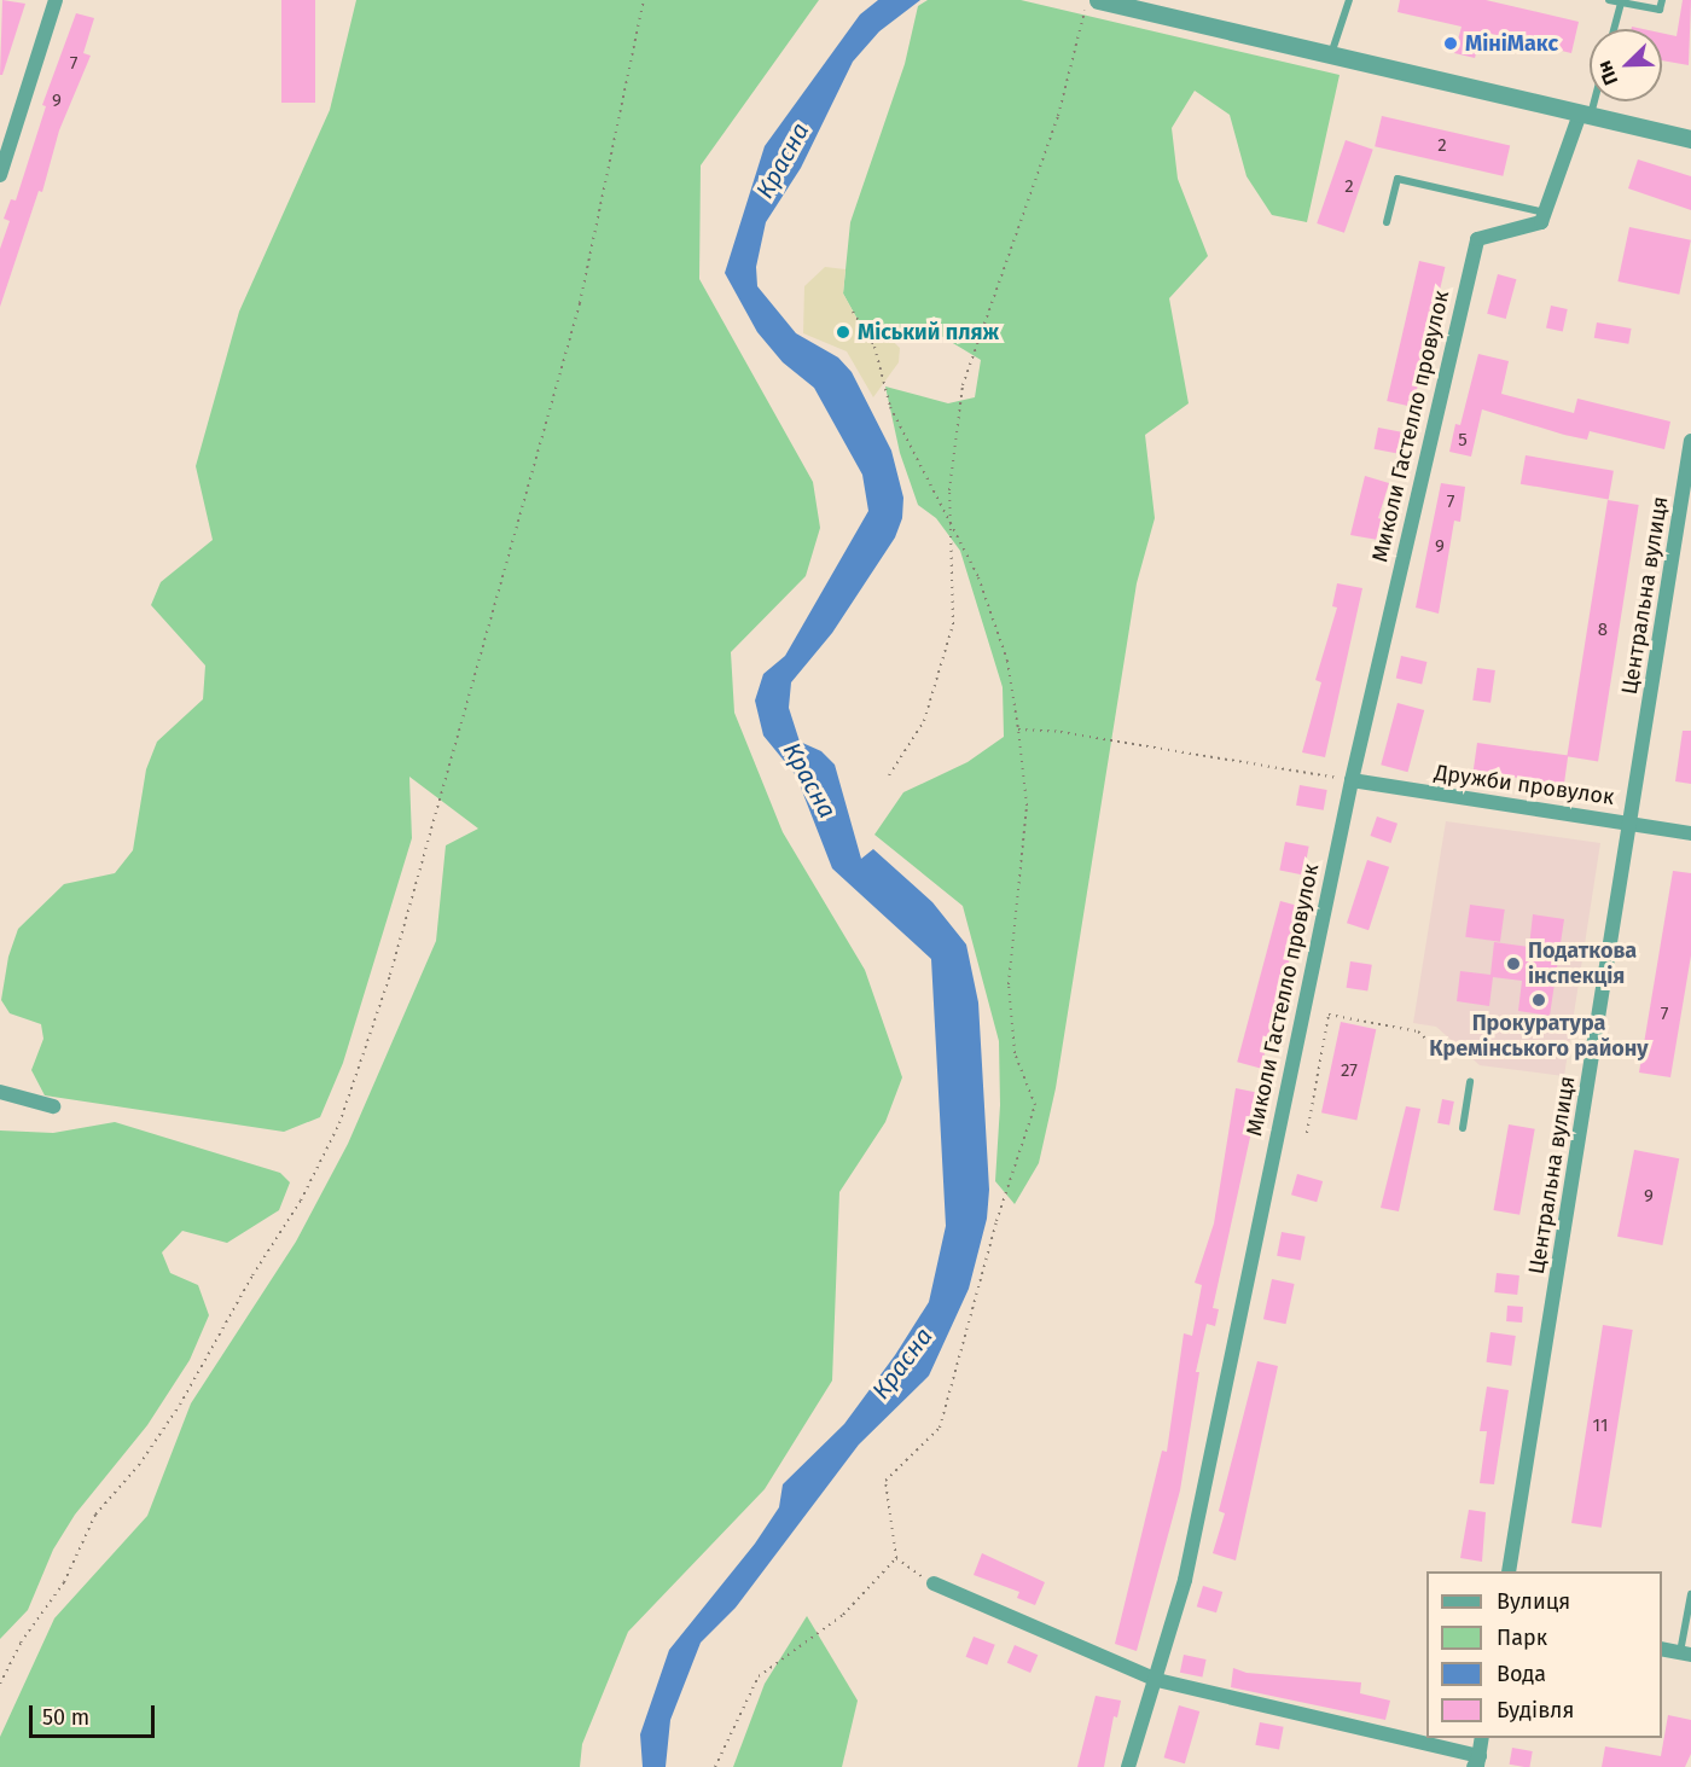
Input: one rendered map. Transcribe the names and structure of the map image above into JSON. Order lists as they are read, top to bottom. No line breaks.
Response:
{"streets":{"street":["Миколи Гастелло провулок","Центральна вулиця","Дружби провулок"]},"crossings":[["Миколи Гастелло провулок","Дружби провулок"],["Центральна вулиця","Дружби провулок"]],"water":["Красна"],"places":["МініМакс","Міський пляж","Податкова інспекція","Прокуратура Кремінського району"],"house_numbers":["7","9","2","2","5","7","9","8","7","27","9","11"],"legend":["Вулиця","Парк","Вода","Будівля"],"scale_bar":"50 m","north":"bottom left"}
